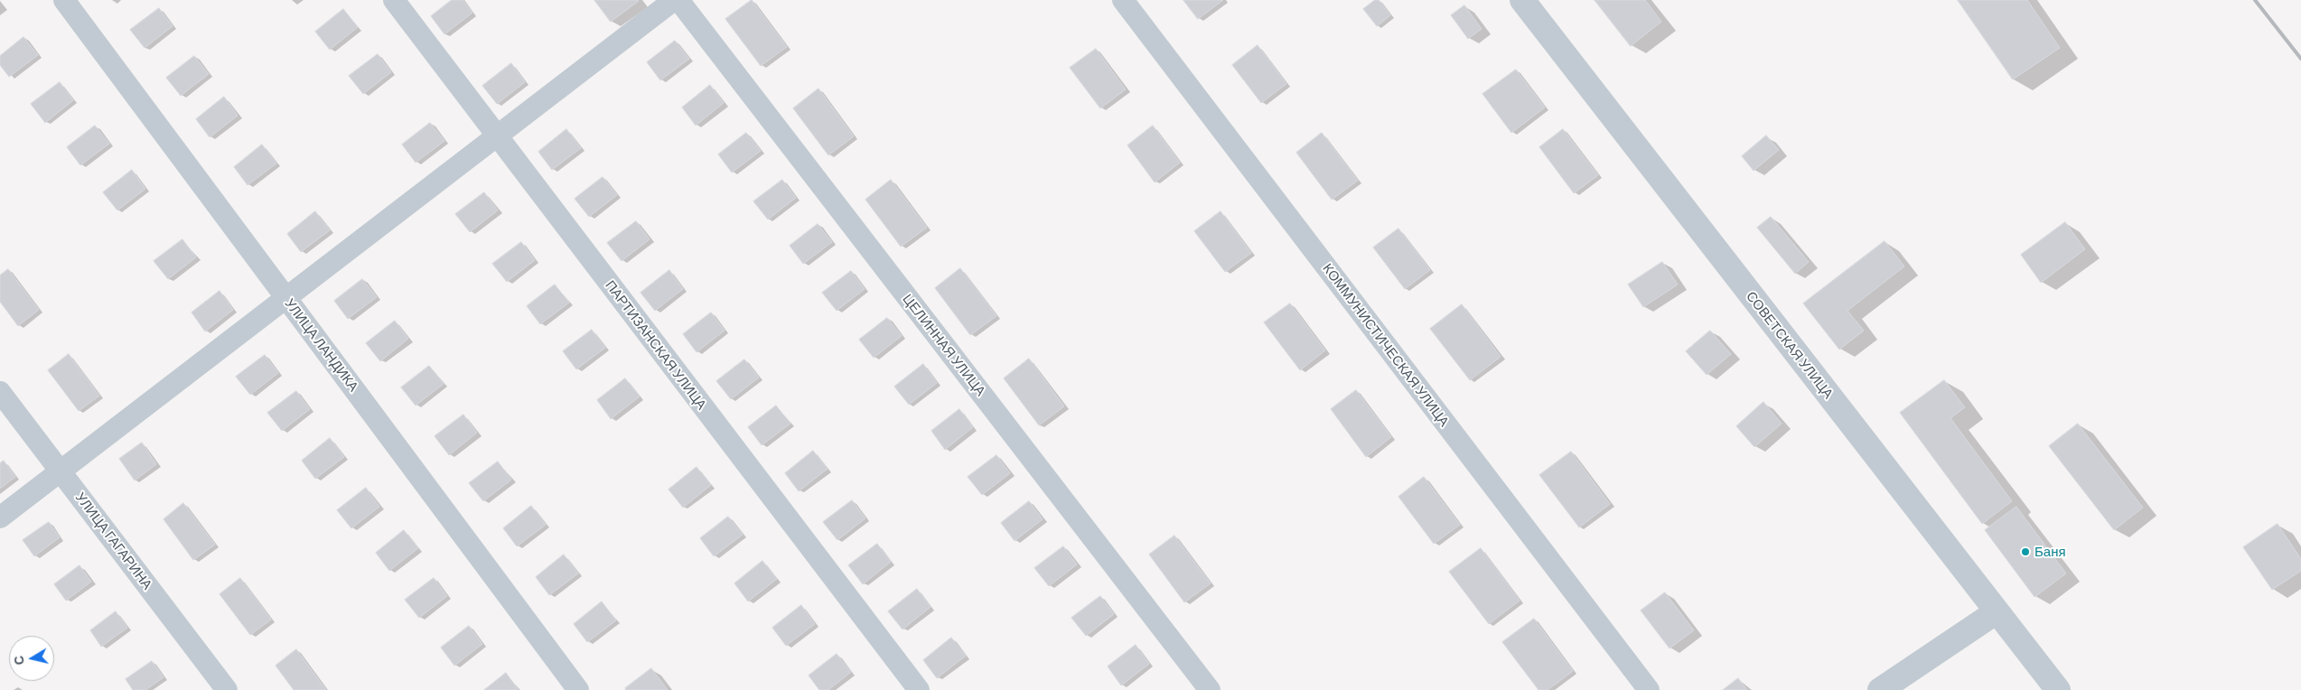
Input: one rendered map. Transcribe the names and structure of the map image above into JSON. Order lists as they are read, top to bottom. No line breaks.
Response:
{"streets":{"street":["УЛИЦА ЛАНДИКА","ПАРТИЗАНСКАЯ УЛИЦА","ЦЕЛИННАЯ УЛИЦА","КОММУНИСТИЧЕСКАЯ УЛИЦА","СОВЕТСКАЯ УЛИЦА","УЛИЦА ГАГАРИНА"]},"places":["Баня"],"north":"left"}
